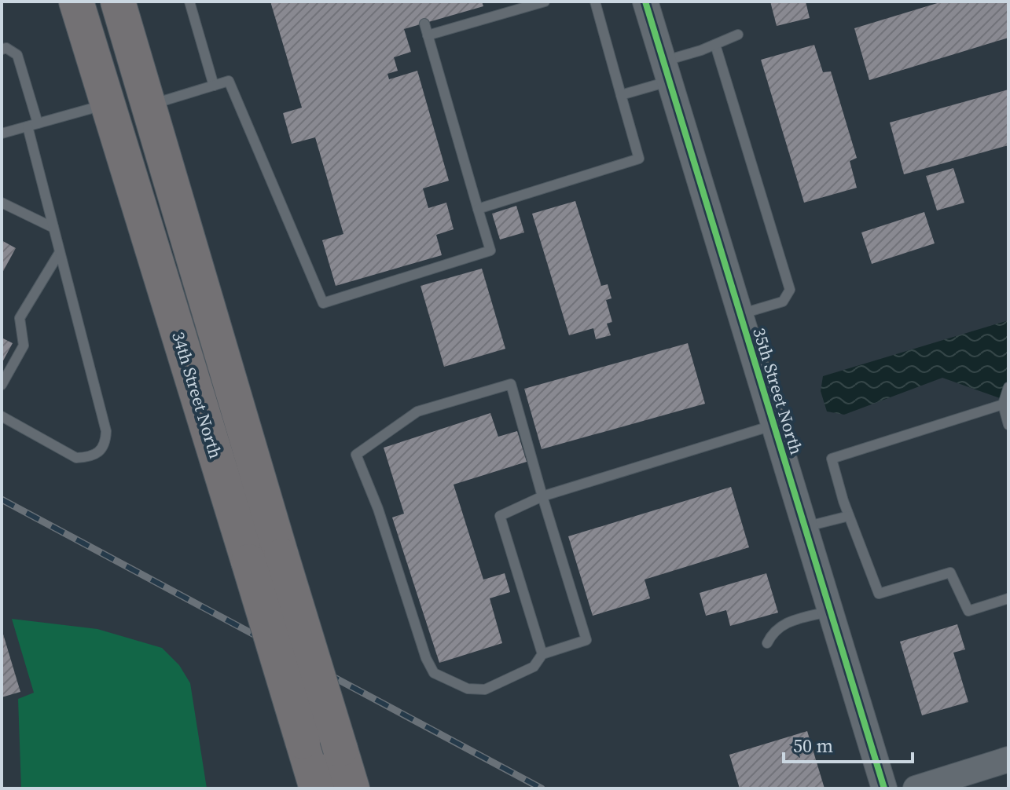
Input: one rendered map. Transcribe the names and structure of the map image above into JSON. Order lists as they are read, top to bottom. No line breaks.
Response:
{"streets":{"highway":["34th Street North"],"street":["35th Street North"]},"scale_bar":"50 m"}
